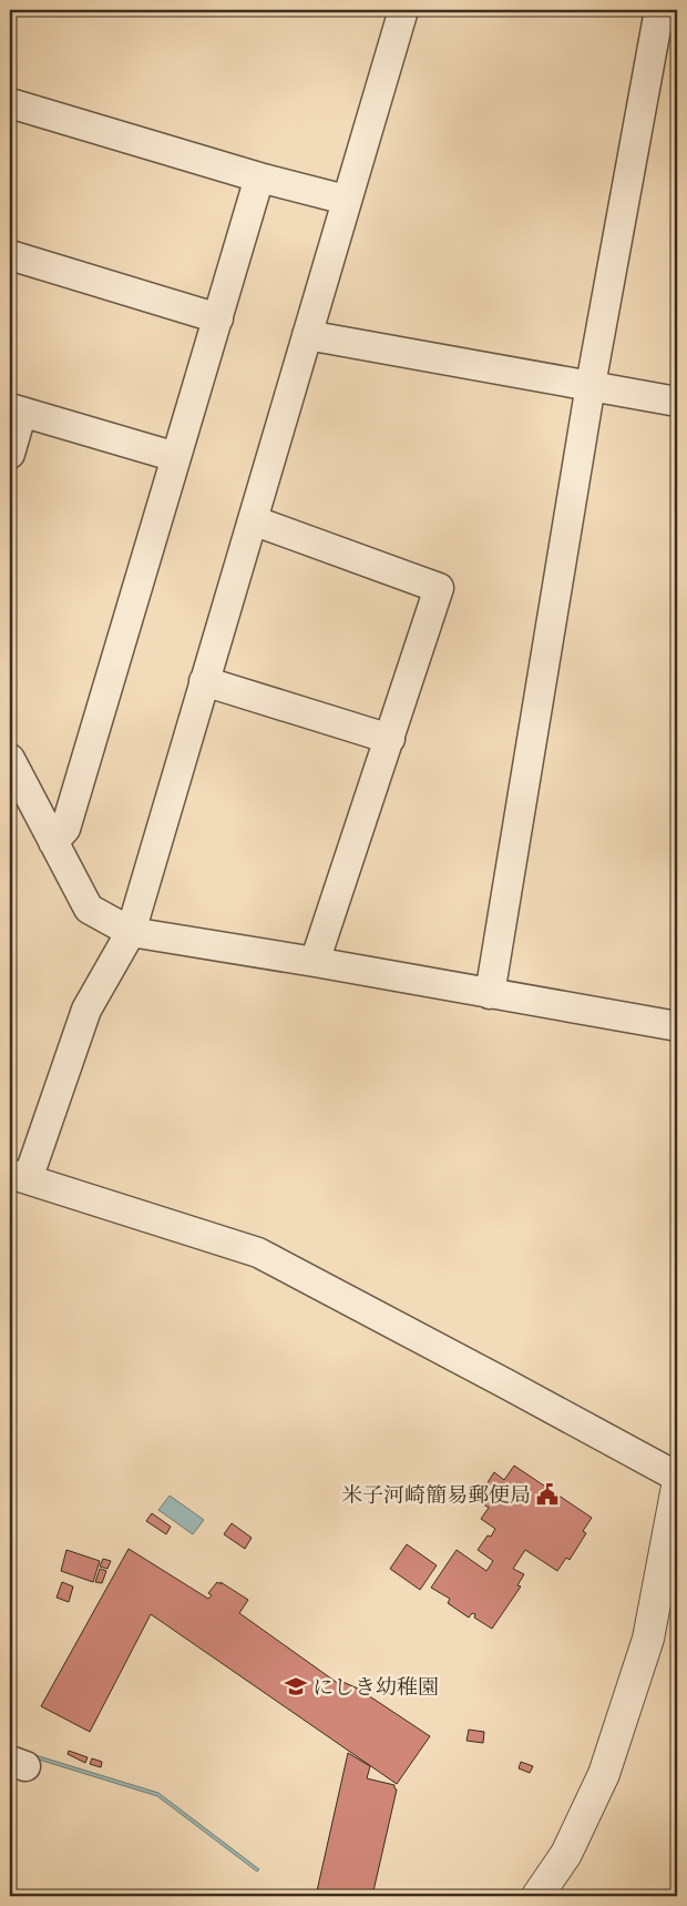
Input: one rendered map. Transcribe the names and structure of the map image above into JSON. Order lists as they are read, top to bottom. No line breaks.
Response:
{"places":{"public building":["米子河崎簡易郵便局"],"school or university":["にしき幼稚園"]}}
